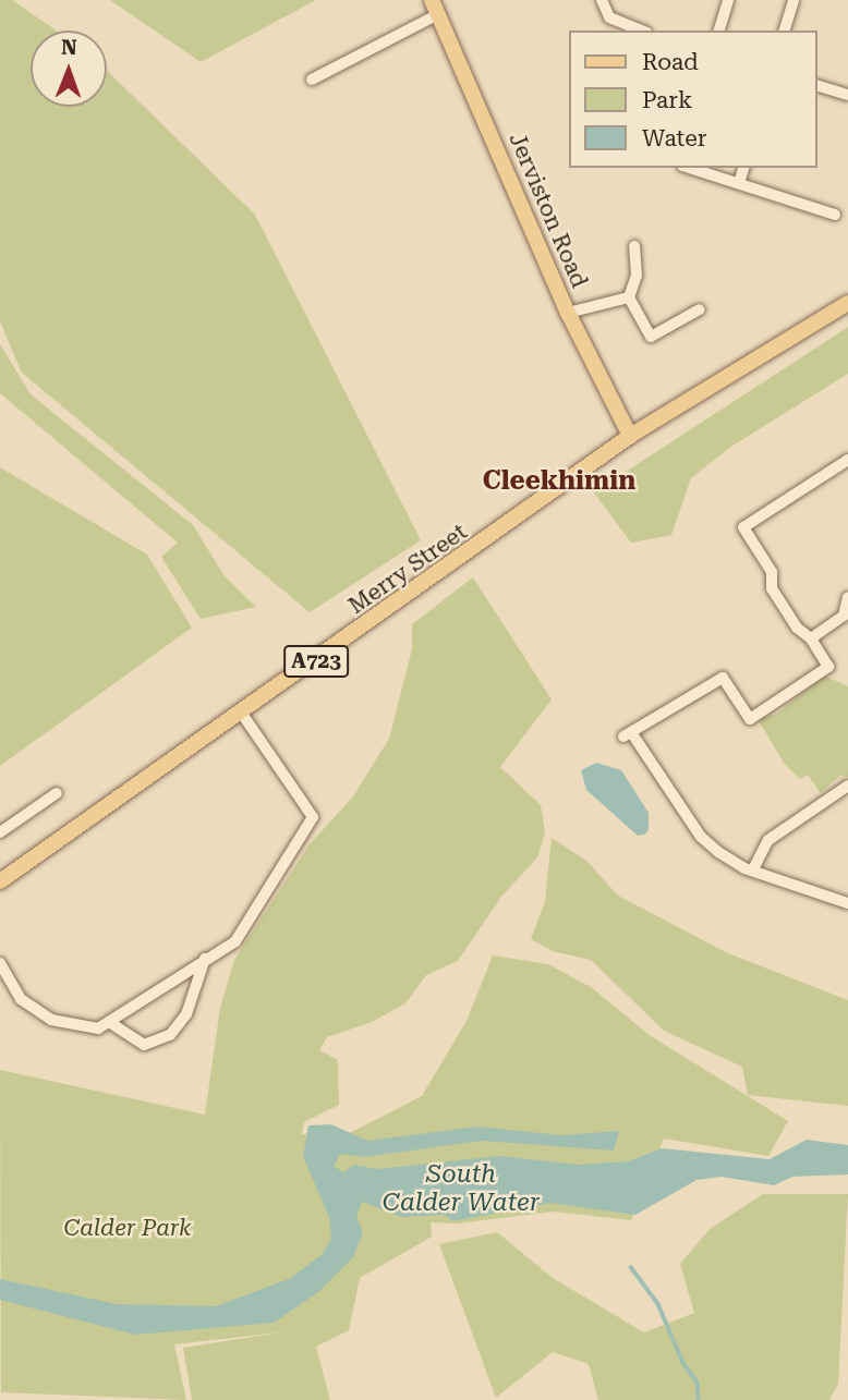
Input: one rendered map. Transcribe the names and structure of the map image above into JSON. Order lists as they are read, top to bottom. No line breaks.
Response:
{"streets":{"main road":["Jerviston Road","Merry Street","A723"]},"crossings":[["Jerviston Road","Merry Street"]],"districts":["Cleekhimin"],"water":["South Calder Water"],"parks":["Calder Park"],"legend":["Road","Park","Water"],"north":"top"}
